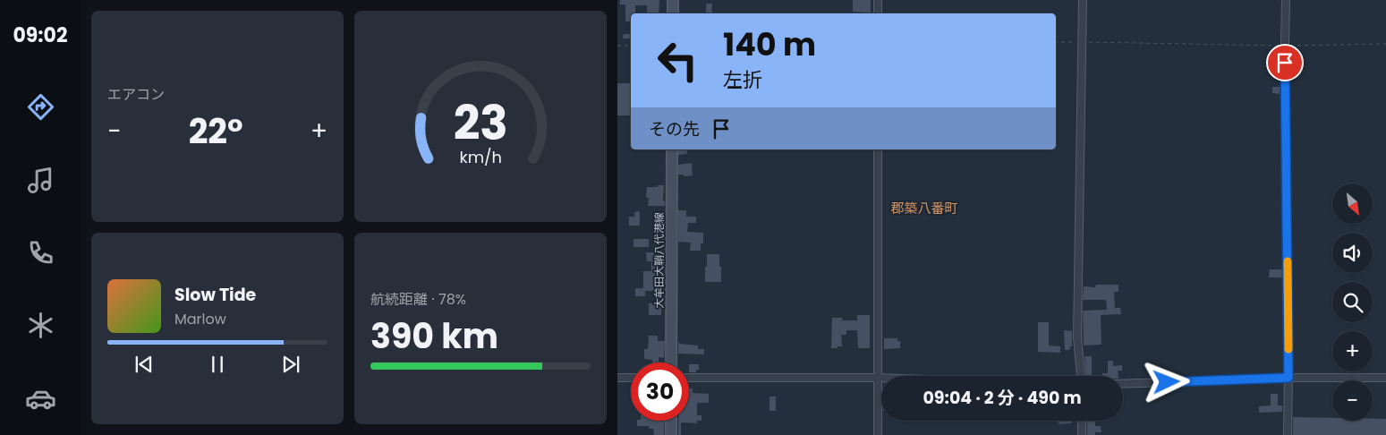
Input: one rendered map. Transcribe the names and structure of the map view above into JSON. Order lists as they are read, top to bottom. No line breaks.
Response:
{"streets":{"main road":["大牟田大鞘八代港線"]},"districts":["郡築八番町"],"north":"bottom right","page":{"tabs":"09:02","tile":["エアコン",["航続距離 · 78%","390 km"]],"turn":["140 m","左折"],"then":"その先","heat":["−","22°","+"],"map_buttons":["+","−"],"song":["Slow Tide","Marlow"],"limit":"30","trip":"09:04 · 2 分 · 490 m","gauge":["23","km/h"]}}
